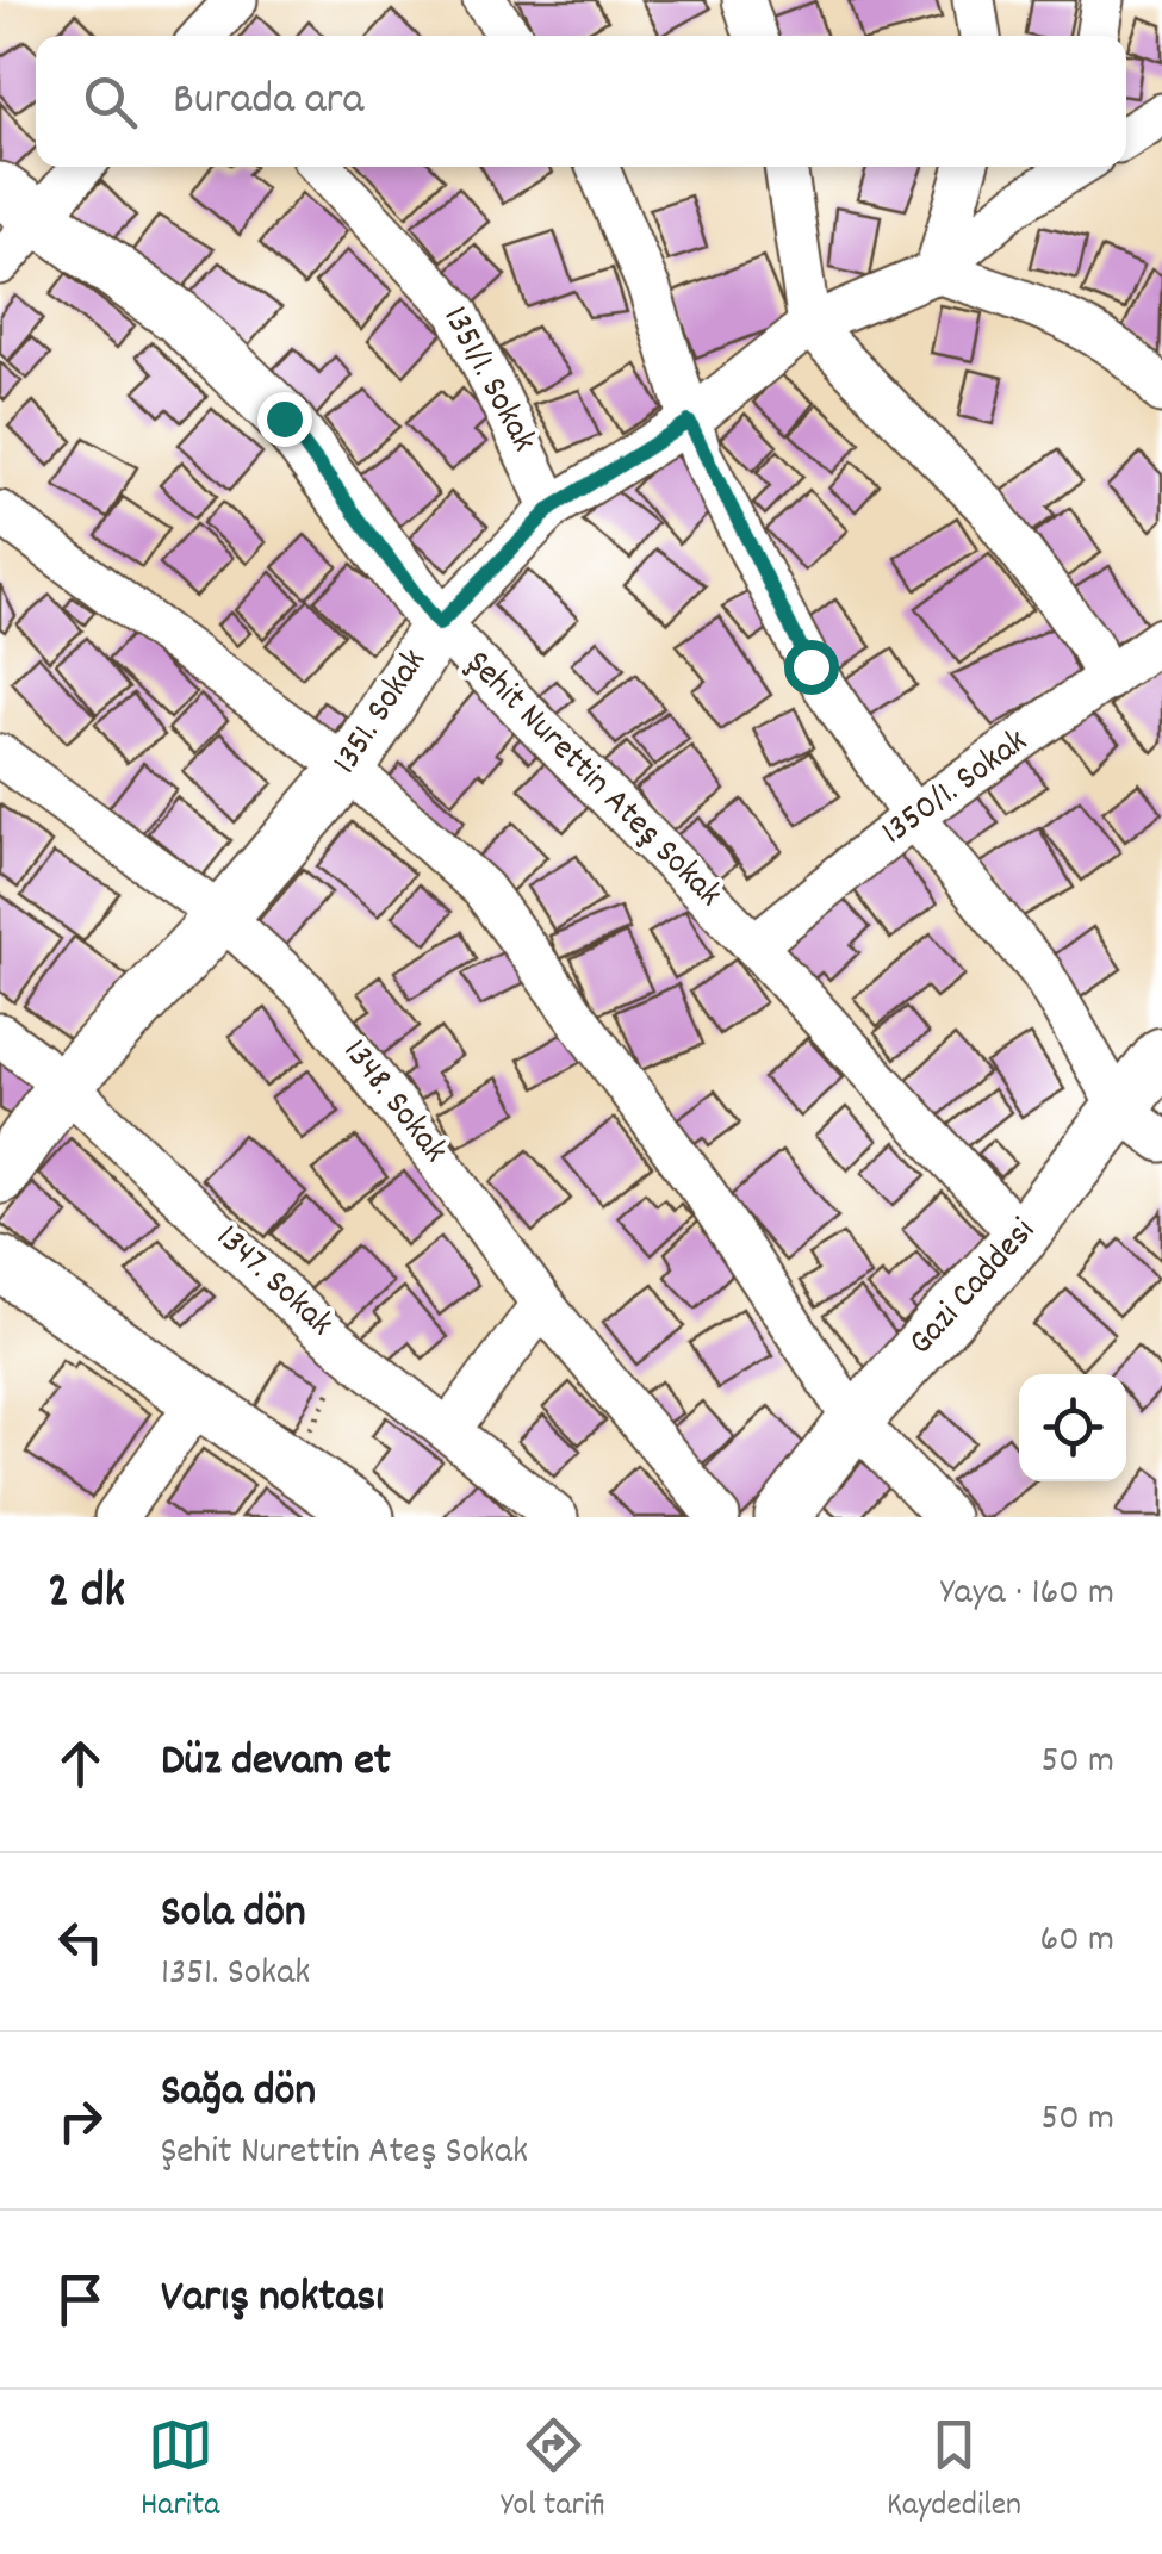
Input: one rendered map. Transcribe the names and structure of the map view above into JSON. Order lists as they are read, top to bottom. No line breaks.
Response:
{"streets":{"street":["1351/1. Sokak","1351. Sokak","Şehit Nurettin Ateş Sokak","1350/1. Sokak","1348. Sokak","1347. Sokak","Gazi Caddesi"]},"crossings":[["1351/1. Sokak","1351. Sokak"],["1351. Sokak","Şehit Nurettin Ateş Sokak"],["1351. Sokak","1348. Sokak"],["1351. Sokak","1347. Sokak"],["Şehit Nurettin Ateş Sokak","1350/1. Sokak"],["Şehit Nurettin Ateş Sokak","Gazi Caddesi"]],"page":{"search":"Burada ara","heading":["2 dk","Yaya · 160 m"],"list":[["Düz devam et","50 m"],["Sola dön","1351. Sokak","60 m"],["Sağa dön","Şehit Nurettin Ateş Sokak","50 m"],"Varış noktası"],"nav":["Harita","Yol tarifi","Kaydedilen"]}}
